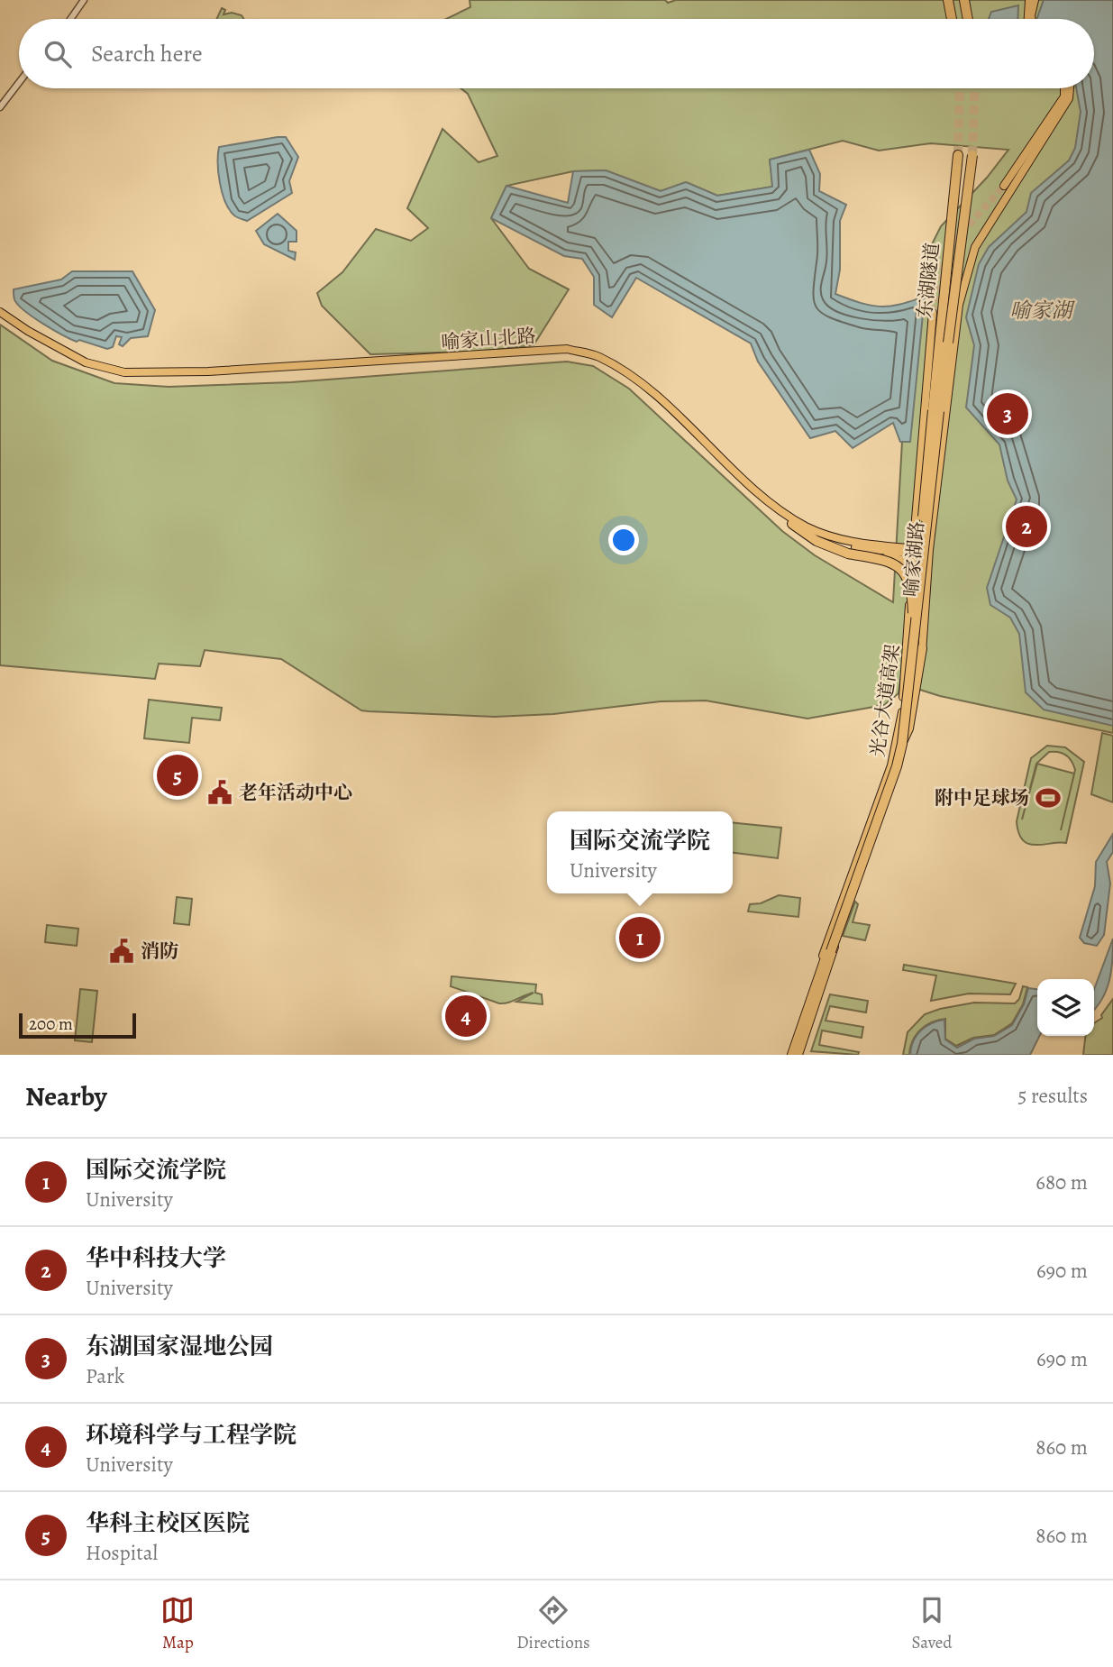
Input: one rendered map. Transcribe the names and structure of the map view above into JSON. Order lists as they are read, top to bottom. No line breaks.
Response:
{"streets":{"highway":["东湖隧道","光谷大道高架"],"main road":["喻家山北路","喻家湖路"]},"crossings":[["东湖隧道","喻家湖路"],["东湖隧道","光谷大道高架"],["喻家山北路","喻家湖路"],["喻家湖路","光谷大道高架"]],"water":["喻家湖"],"places":{"public building":["老年活动中心","消防"],"sports":["附中足球场"]},"scale_bar":"200 m","page":{"search":"Search here","pins":["3","2","5","1","4"],"popup":["国际交流学院","University"],"scale":"200 m","heading":["Nearby","5 results"],"list":[{"mark":"1","name":"国际交流学院","note":"University","value":"680 m"},{"mark":"2","name":"华中科技大学","note":"University","value":"690 m"},{"mark":"3","name":"东湖国家湿地公园","note":"Park","value":"690 m"},{"mark":"4","name":"环境科学与工程学院","note":"University","value":"860 m"},{"mark":"5","name":"华科主校区医院","note":"Hospital","value":"860 m"}],"nav":["Map","Directions","Saved"]}}
